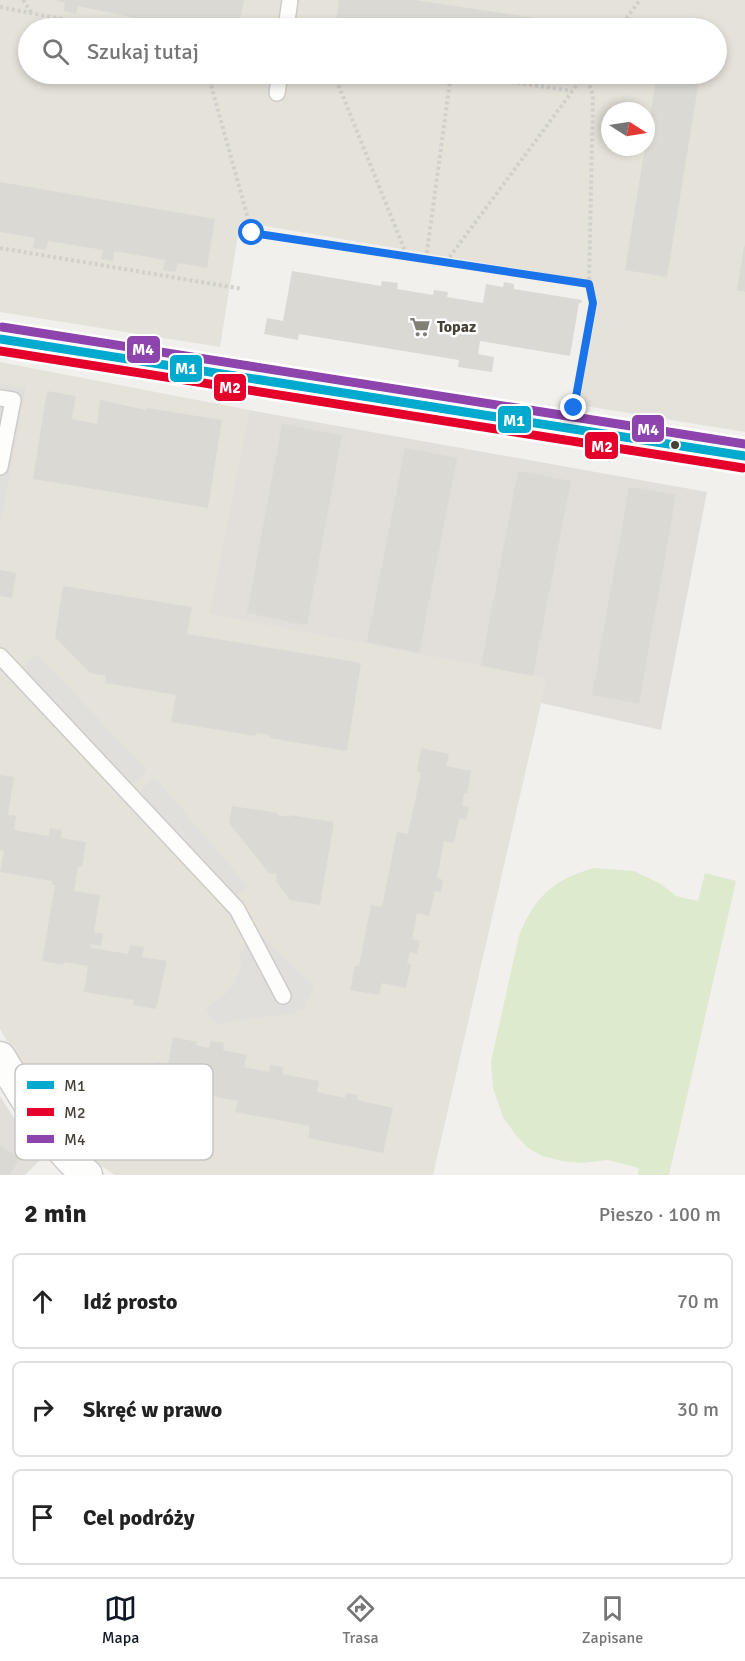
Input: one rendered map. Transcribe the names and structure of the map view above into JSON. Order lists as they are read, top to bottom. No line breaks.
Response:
{"places":{"supermarket":["Topaz"]},"lines":["transit line M4","transit line M1","transit line M2"],"legend":["M1","M2","M4"],"north":"right","page":{"search":"Szukaj tutaj","heading":["2 min","Pieszo · 100 m"],"list":[["Idź prosto","70 m"],["Skręć w prawo","30 m"],"Cel podróży"],"nav":["Mapa","Trasa","Zapisane"]}}
